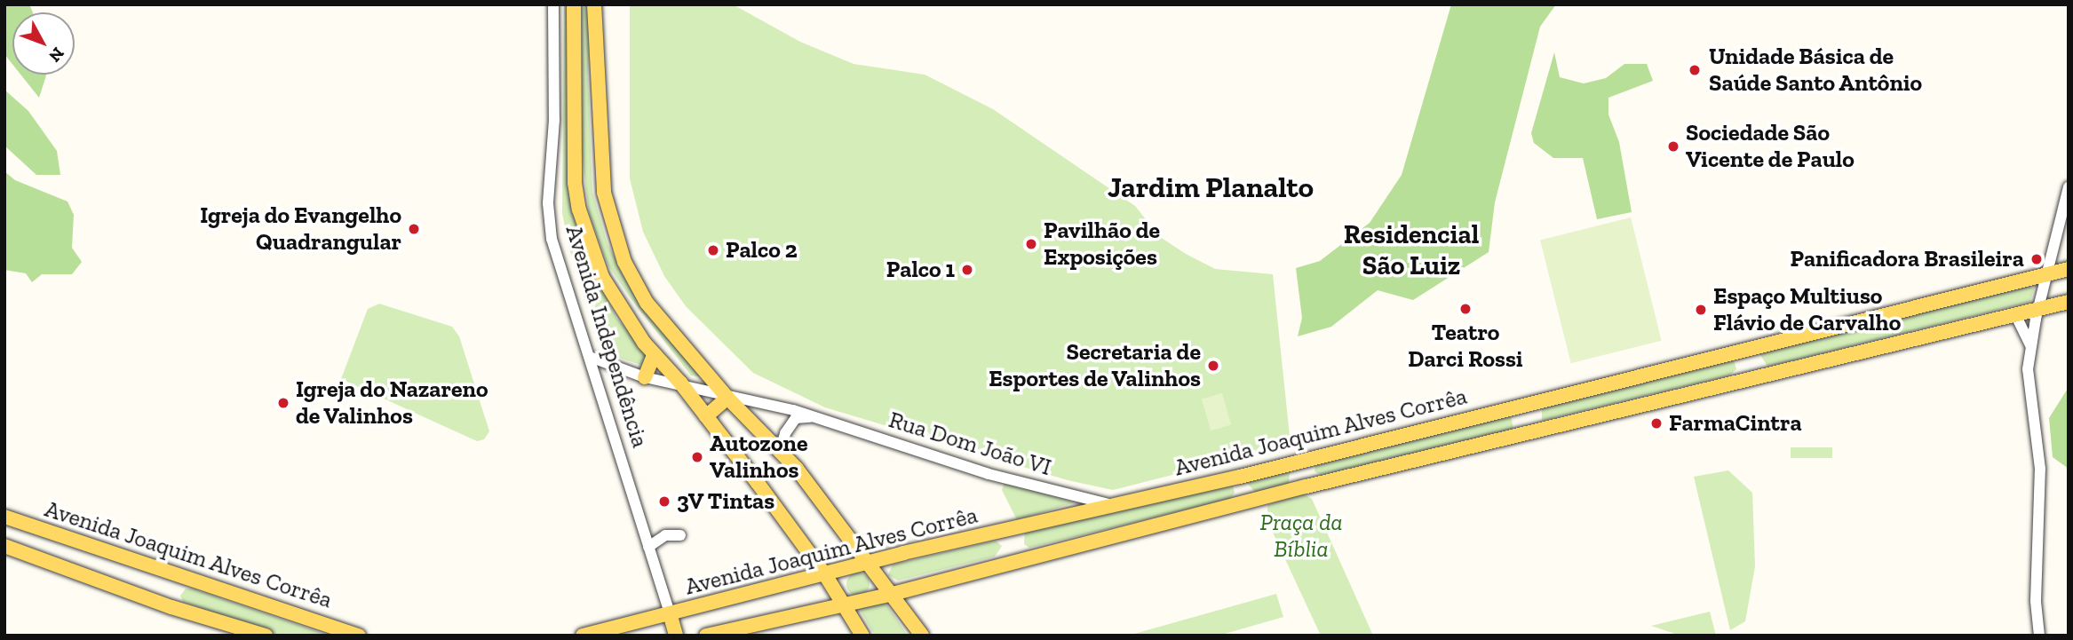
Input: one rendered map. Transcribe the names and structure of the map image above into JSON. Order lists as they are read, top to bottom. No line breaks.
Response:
{"streets":{"main road":["Avenida Independência","Avenida Joaquim Alves Corrêa"],"street":["Rua Dom João VI"]},"crossings":[["Avenida Independência","Avenida Joaquim Alves Corrêa"],["Avenida Independência","Rua Dom João VI"],["Avenida Joaquim Alves Corrêa","Rua Dom João VI"]],"districts":["Jardim Planalto","Residencial São Luiz"],"parks":["Praça da Bíblia"],"places":["Unidade Básica de Saúde Santo Antônio","Sociedade São Vicente de Paulo","Igreja do Evangelho Quadrangular","Pavilhão de Exposições","Palco 2","Panificadora Brasileira","Palco 1","Teatro Darci Rossi","Espaço Multiuso Flávio de Carvalho","Secretaria de Esportes de Valinhos","Igreja do Nazareno de Valinhos","FarmaCintra","Autozone Valinhos","3V Tintas"],"north":"bottom right"}
